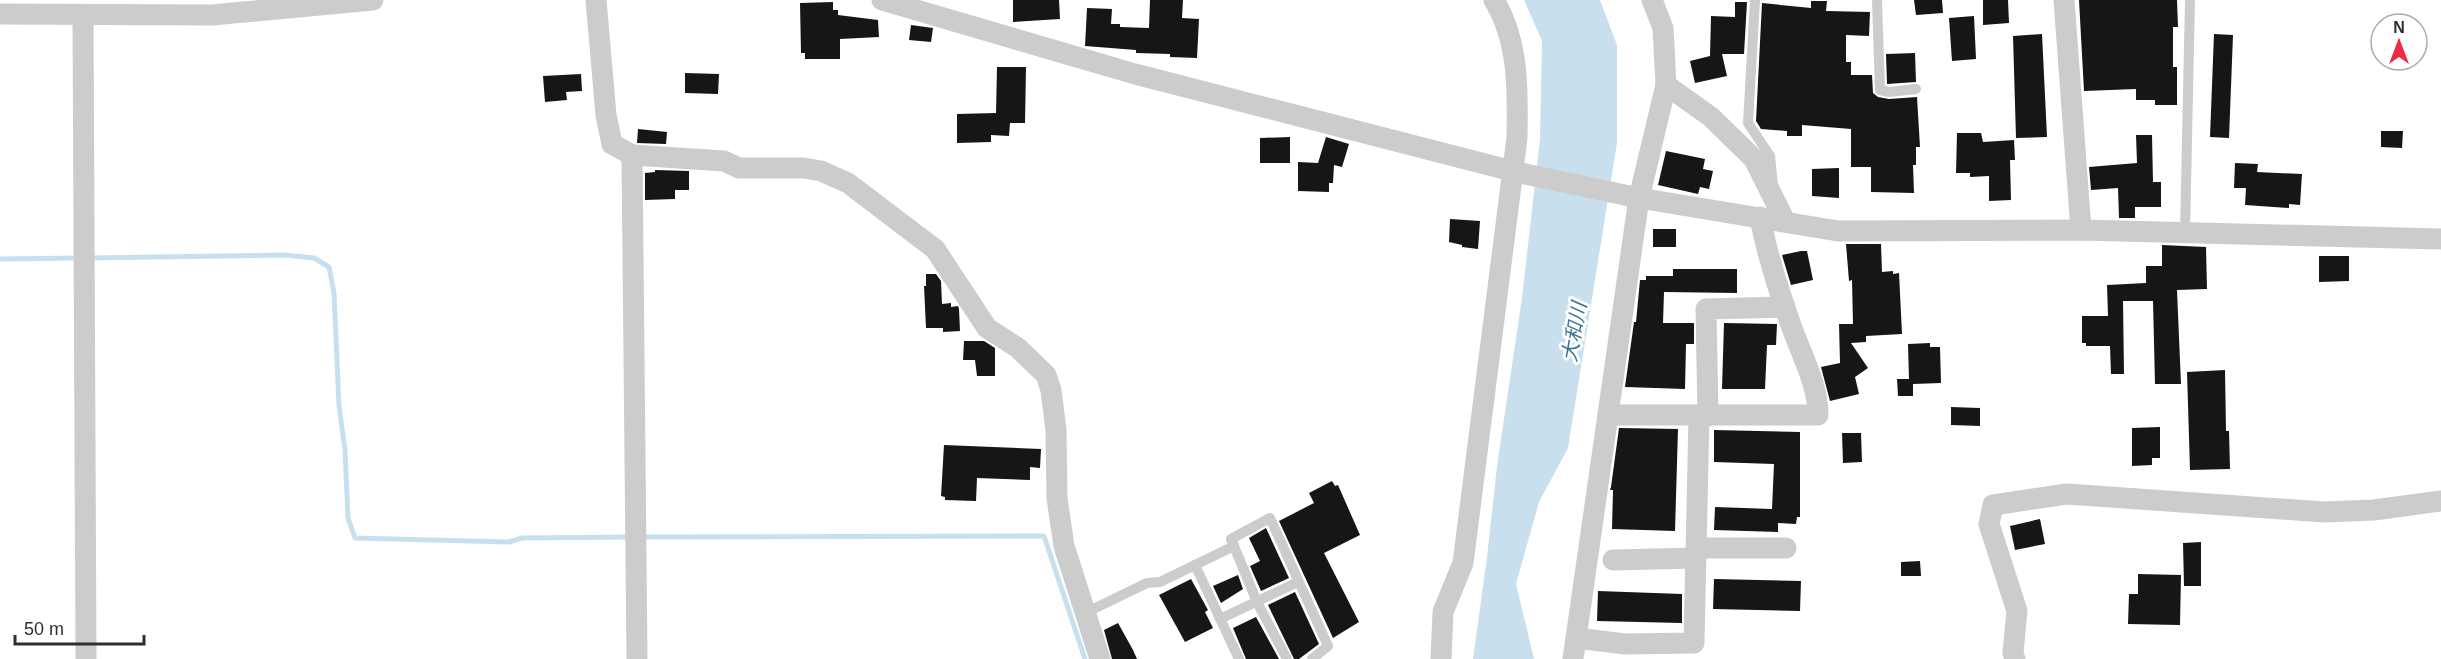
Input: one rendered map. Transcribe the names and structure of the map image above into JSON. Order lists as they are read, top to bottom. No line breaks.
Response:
{"water":["大和川"],"scale_bar":"50 m","north":"top"}
